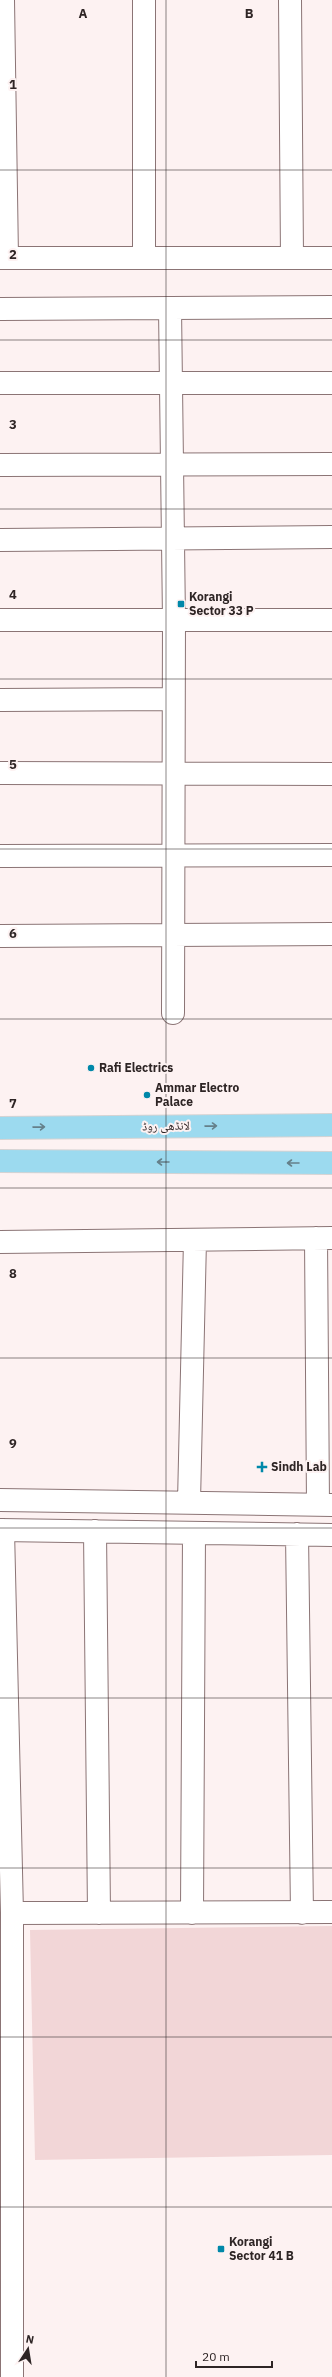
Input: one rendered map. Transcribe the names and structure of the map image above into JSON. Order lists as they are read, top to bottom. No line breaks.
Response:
{"streets":{"main road":["لانڈھی روڈ"]},"places":{"transit":["Korangi Sector 33 P","Korangi Sector 41 B"],"other":["Rafi Electrics","Ammar Electro Palace"],"health":["Sindh Lab"]},"scale_bar":"20 m","north":"top","grid":{"columns":["A","B"],"rows":["1","2","3","4","5","6","7","8","9"]}}
